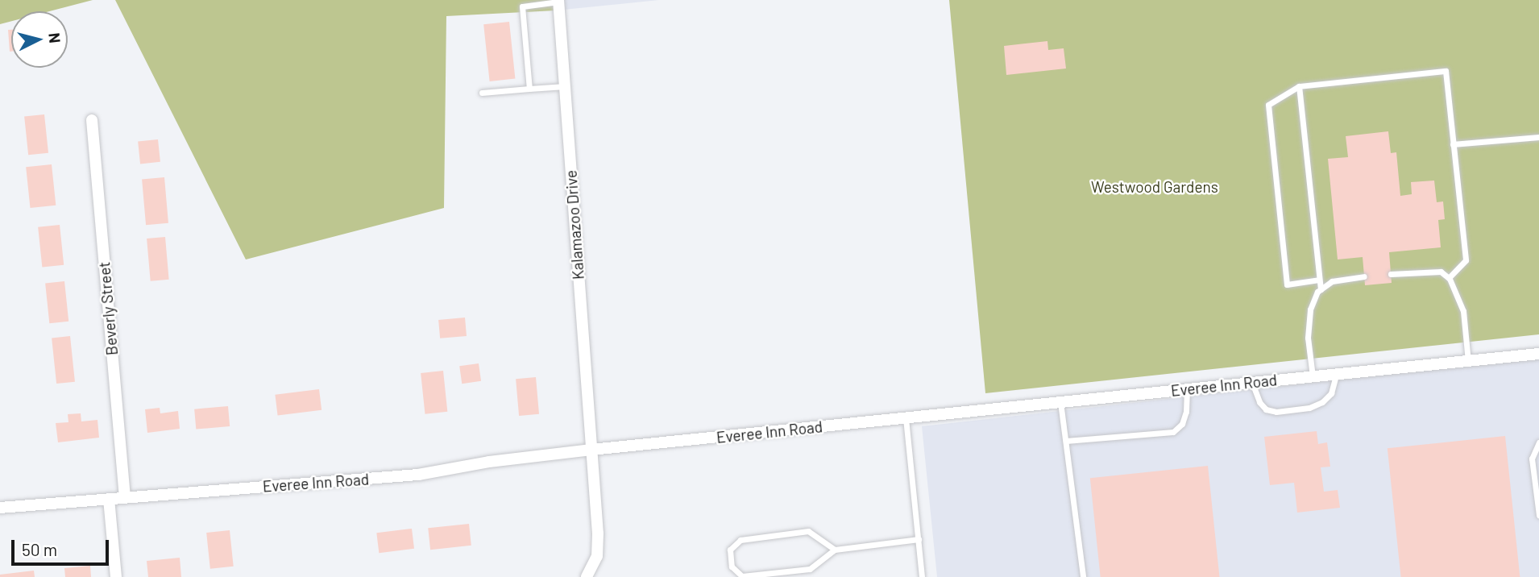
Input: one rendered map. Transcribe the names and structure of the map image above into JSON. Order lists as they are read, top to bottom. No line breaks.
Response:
{"streets":{"street":["Kalamazoo Drive","Beverly Street","Everee Inn Road"]},"crossings":[["Kalamazoo Drive","Everee Inn Road"],["Beverly Street","Everee Inn Road"]],"parks":["Westwood Gardens"],"scale_bar":"50 m","north":"right"}
